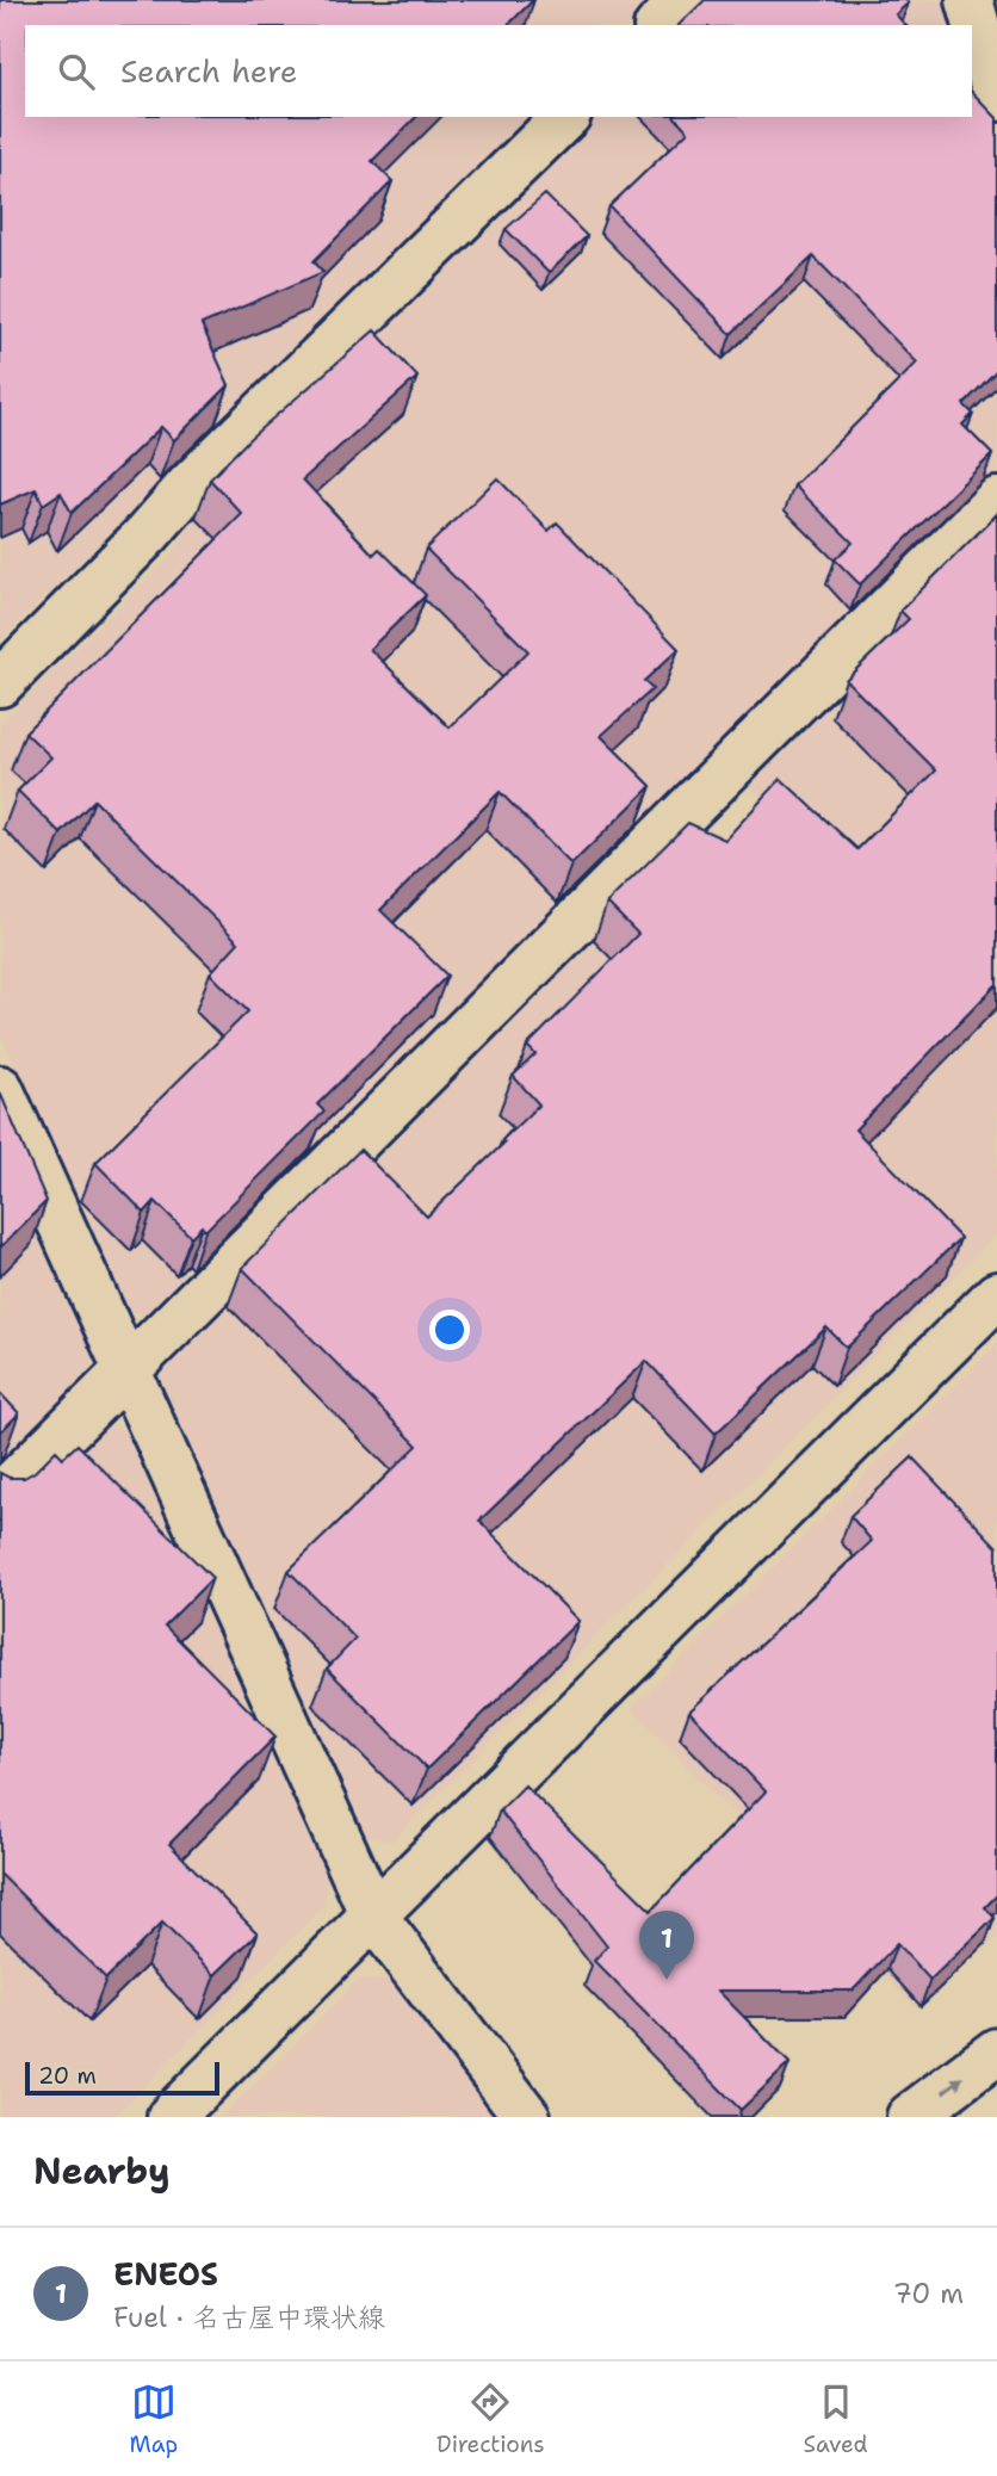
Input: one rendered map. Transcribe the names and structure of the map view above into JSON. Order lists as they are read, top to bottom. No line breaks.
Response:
{"scale_bar":"20 m","page":{"search":"Search here","pins":"1","scale":"20 m","heading":"Nearby","list":[{"mark":"1","name":"ENEOS","note":"Fuel · 名古屋中環状線","value":"70 m"}],"nav":["Map","Directions","Saved"]}}
